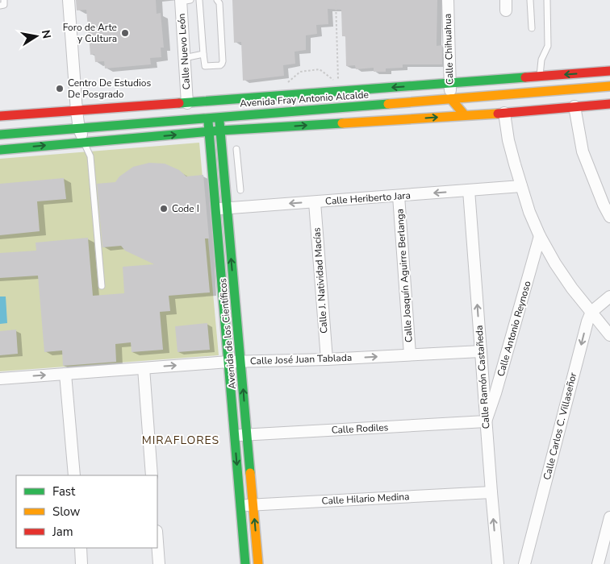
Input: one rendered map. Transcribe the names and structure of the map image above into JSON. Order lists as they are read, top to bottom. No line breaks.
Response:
{"streets":{"street":["Calle Chihuahua","Calle Nuevo León","Avenida Fray Antonio Alcalde","Calle Heriberto Jara","Calle Joaquín Aguirre Berlanga","Calle J. Natividad Macías","Calle Antonio Reynoso","Avenida de los Científicos","Calle José Juan Tablada","Calle Ramón Castañeda","Calle Carlos C. Villaseñor","Calle Rodiles","Calle Hilario Medina"]},"crossings":[["Calle Chihuahua","Avenida Fray Antonio Alcalde"],["Calle Nuevo León","Avenida Fray Antonio Alcalde"],["Avenida Fray Antonio Alcalde","Avenida de los Científicos"],["Calle Heriberto Jara","Calle Joaquín Aguirre Berlanga"],["Calle Heriberto Jara","Calle J. Natividad Macías"],["Calle Heriberto Jara","Avenida de los Científicos"],["Calle Heriberto Jara","Calle Ramón Castañeda"],["Calle Joaquín Aguirre Berlanga","Calle José Juan Tablada"],["Calle J. Natividad Macías","Calle José Juan Tablada"],["Calle Antonio Reynoso","Calle Ramón Castañeda"],["Calle Antonio Reynoso","Calle Rodiles"],["Avenida de los Científicos","Calle José Juan Tablada"],["Avenida de los Científicos","Calle Rodiles"],["Avenida de los Científicos","Calle Hilario Medina"],["Calle José Juan Tablada","Calle Ramón Castañeda"],["Calle Ramón Castañeda","Calle Rodiles"],["Calle Ramón Castañeda","Calle Hilario Medina"]],"one_way":["Calle José Juan Tablada","Calle Ramón Castañeda","Calle Carlos C. Villaseñor"],"districts":["MIRAFLORES"],"places":["Foro de Arte y Cultura","Centro De Estudios De Posgrado","Code I"],"legend":["Fast","Slow","Jam"],"north":"right"}
